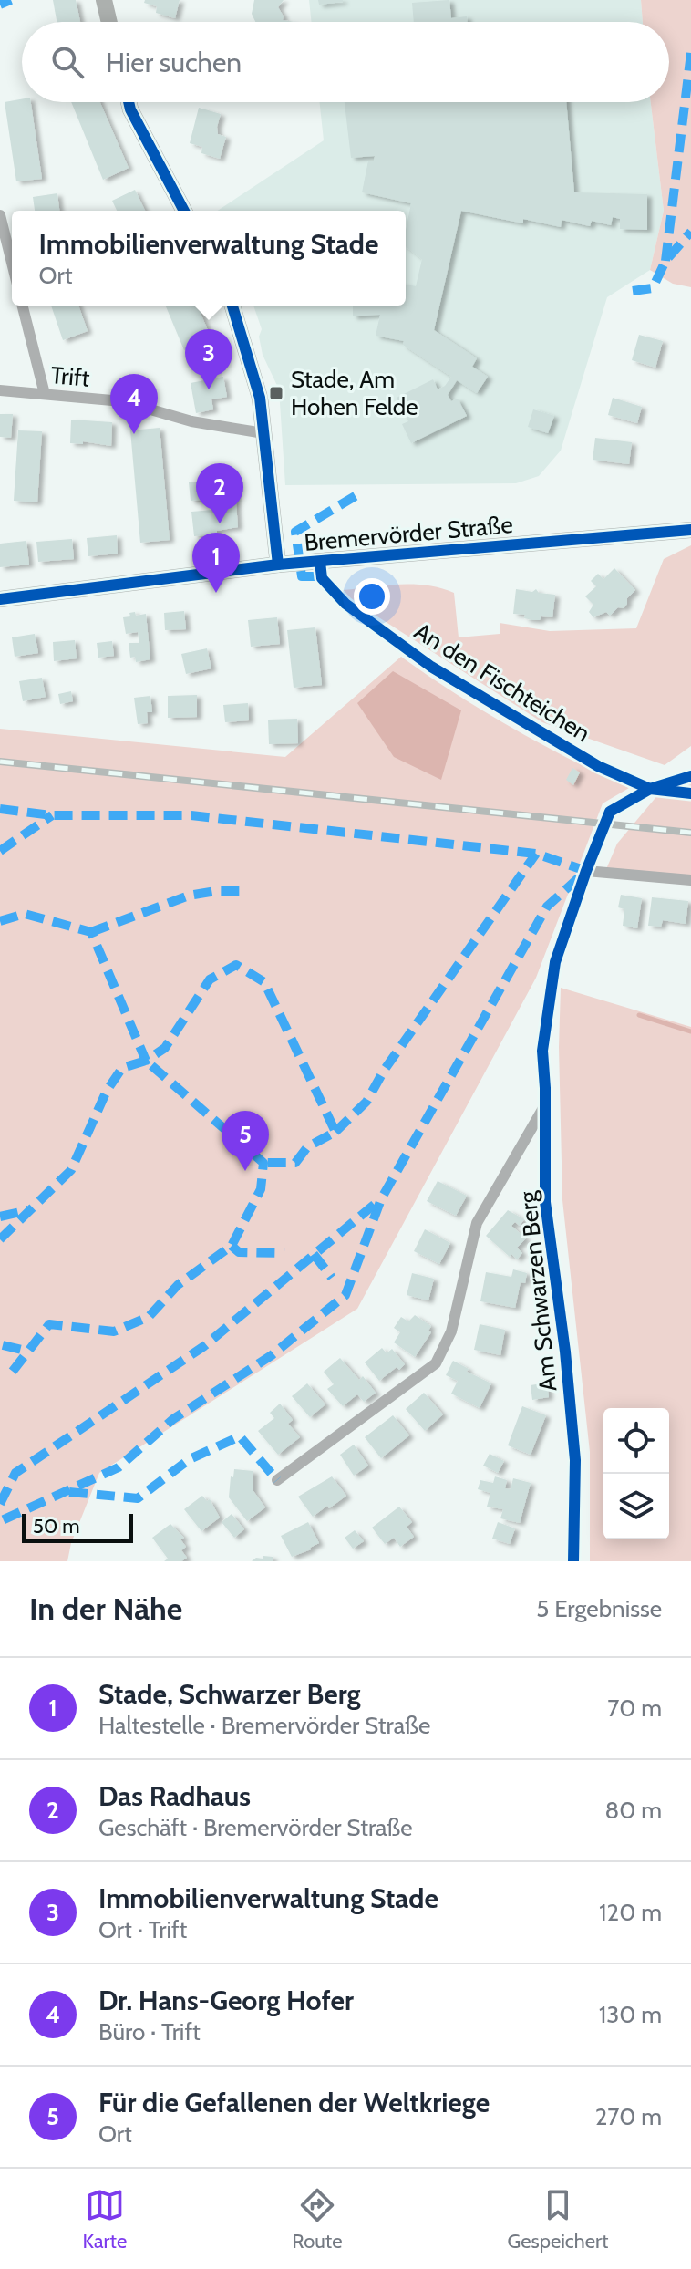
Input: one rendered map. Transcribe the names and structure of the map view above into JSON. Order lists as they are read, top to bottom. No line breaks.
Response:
{"streets":{"main road":["Bremervörder Straße"],"street":["Trift","An den Fischteichen","Am Schwarzen Berg"]},"crossings":[["Bremervörder Straße","An den Fischteichen"],["An den Fischteichen","Am Schwarzen Berg"]],"places":{"transit":["Stade, Am Hohen Felde"]},"scale_bar":"50 m","page":{"search":"Hier suchen","popup":["Immobilienverwaltung Stade","Ort"],"pins":["3","4","2","1","5"],"scale":"50 m","heading":["In der Nähe","5 Ergebnisse"],"list":[{"mark":"1","name":"Stade, Schwarzer Berg","note":"Haltestelle · Bremervörder Straße","value":"70 m"},{"mark":"2","name":"Das Radhaus","note":"Geschäft · Bremervörder Straße","value":"80 m"},{"mark":"3","name":"Immobilienverwaltung Stade","note":"Ort · Trift","value":"120 m"},{"mark":"4","name":"Dr. Hans-Georg Hofer","note":"Büro · Trift","value":"130 m"},{"mark":"5","name":"Für die Gefallenen der Weltkriege","note":"Ort","value":"270 m"}],"nav":["Karte","Route","Gespeichert"]}}
